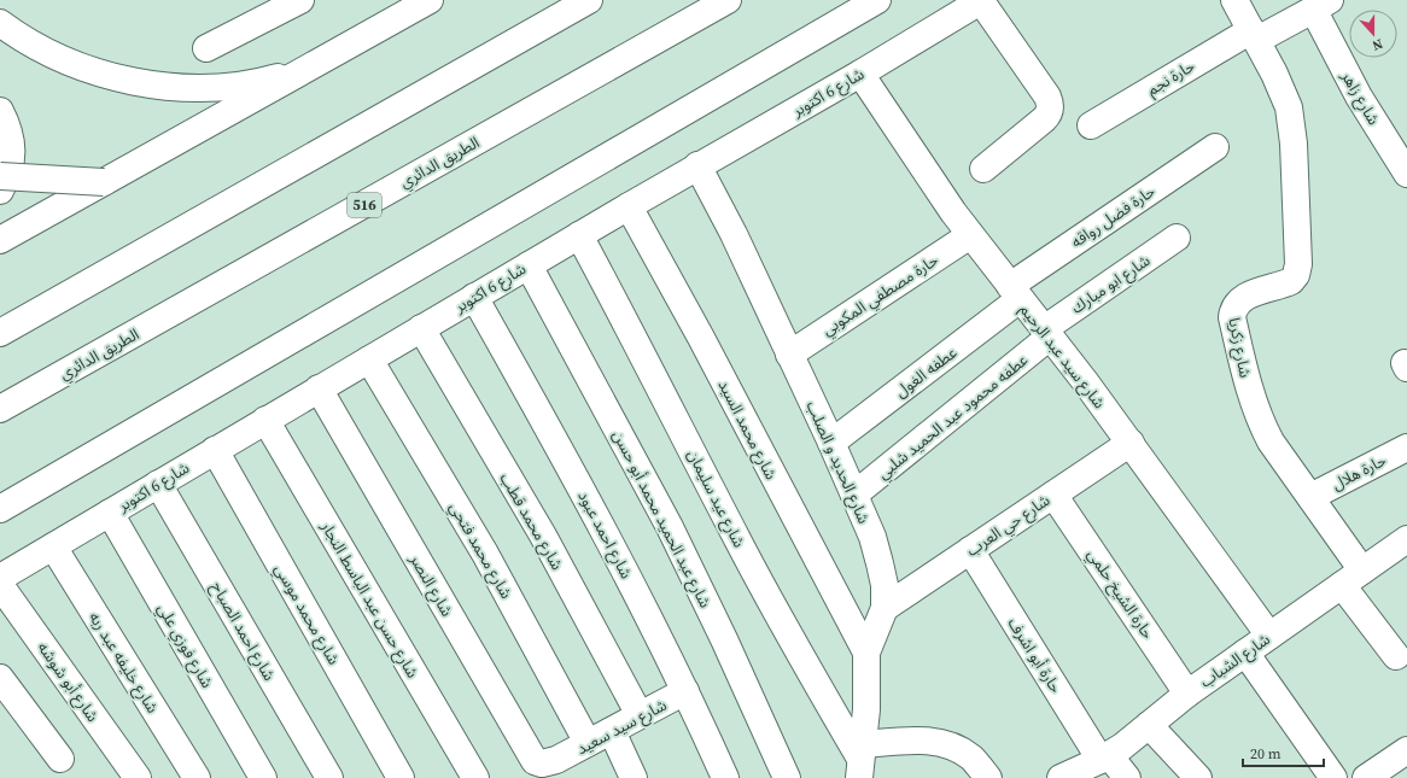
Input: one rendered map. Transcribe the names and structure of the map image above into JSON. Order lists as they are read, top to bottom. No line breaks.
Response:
{"streets":{"main road":["حارة نجم","شارع 6 اكتوبر","شارع زاهر","الطريق الدائري","516","حارة فضل رواقه","شارع ابو مبارك","حارة مصطفي المكوبي","شارع زكريا","شارع سيد عبد الرحيم","عطفه الغول","عطفه محمود عبد الحميد شلبي","شارع محمد السيد","شارع الحديد و الصلب","حارة هلال","شارع عيد سليمان","شارع عبد الحميد محمد أبو حسن","شارع محمد قطب","شارع حي العرب","شارع احمد عبود","شارع محمد فتحي","شارع النصر","حارة الشيخ حلمي","شارع حسن عبد الباسط النجار","شارع محمد موسي","شارع احمد الصباح","شارع فوزي علي","حارة أبو اشرف","شارع الشباب","شارع خليفه عبد ربه","شارع أبو شوشه","شارع سيد سعيد"]},"crossings":[["حارة نجم","شارع زاهر"],["حارة نجم","شارع زكريا"],["شارع 6 اكتوبر","شارع سيد عبد الرحيم"],["شارع 6 اكتوبر","شارع محمد السيد"],["شارع 6 اكتوبر","شارع الحديد و الصلب"],["شارع 6 اكتوبر","شارع عيد سليمان"],["شارع 6 اكتوبر","شارع عبد الحميد محمد أبو حسن"],["شارع 6 اكتوبر","شارع محمد قطب"],["شارع 6 اكتوبر","شارع احمد عبود"],["شارع 6 اكتوبر","شارع محمد فتحي"],["شارع 6 اكتوبر","شارع النصر"],["شارع 6 اكتوبر","شارع حسن عبد الباسط النجار"],["شارع 6 اكتوبر","شارع محمد موسي"],["شارع 6 اكتوبر","شارع احمد الصباح"],["شارع 6 اكتوبر","شارع فوزي علي"],["شارع 6 اكتوبر","شارع خليفه عبد ربه"],["حارة فضل رواقه","شارع سيد عبد الرحيم"],["حارة فضل رواقه","عطفه الغول"],["شارع ابو مبارك","شارع سيد عبد الرحيم"],["شارع ابو مبارك","عطفه محمود عبد الحميد شلبي"],["حارة مصطفي المكوبي","شارع سيد عبد الرحيم"],["حارة مصطفي المكوبي","شارع الحديد و الصلب"],["شارع زكريا","حارة هلال"],["شارع زكريا","شارع الشباب"],["شارع سيد عبد الرحيم","عطفه الغول"],["شارع سيد عبد الرحيم","عطفه محمود عبد الحميد شلبي"],["شارع سيد عبد الرحيم","شارع حي العرب"],["شارع سيد عبد الرحيم","شارع الشباب"],["عطفه الغول","شارع الحديد و الصلب"],["عطفه محمود عبد الحميد شلبي","شارع الحديد و الصلب"],["شارع محمد السيد","شارع الحديد و الصلب"],["شارع الحديد و الصلب","شارع عيد سليمان"],["شارع الحديد و الصلب","شارع حي العرب"],["شارع محمد قطب","شارع سيد سعيد"],["شارع حي العرب","حارة الشيخ حلمي"],["شارع حي العرب","حارة أبو اشرف"],["شارع احمد عبود","شارع سيد سعيد"],["شارع محمد فتحي","شارع سيد سعيد"],["شارع النصر","شارع سيد سعيد"],["حارة الشيخ حلمي","شارع الشباب"],["حارة أبو اشرف","شارع الشباب"]],"scale_bar":"20 m","north":"bottom"}
